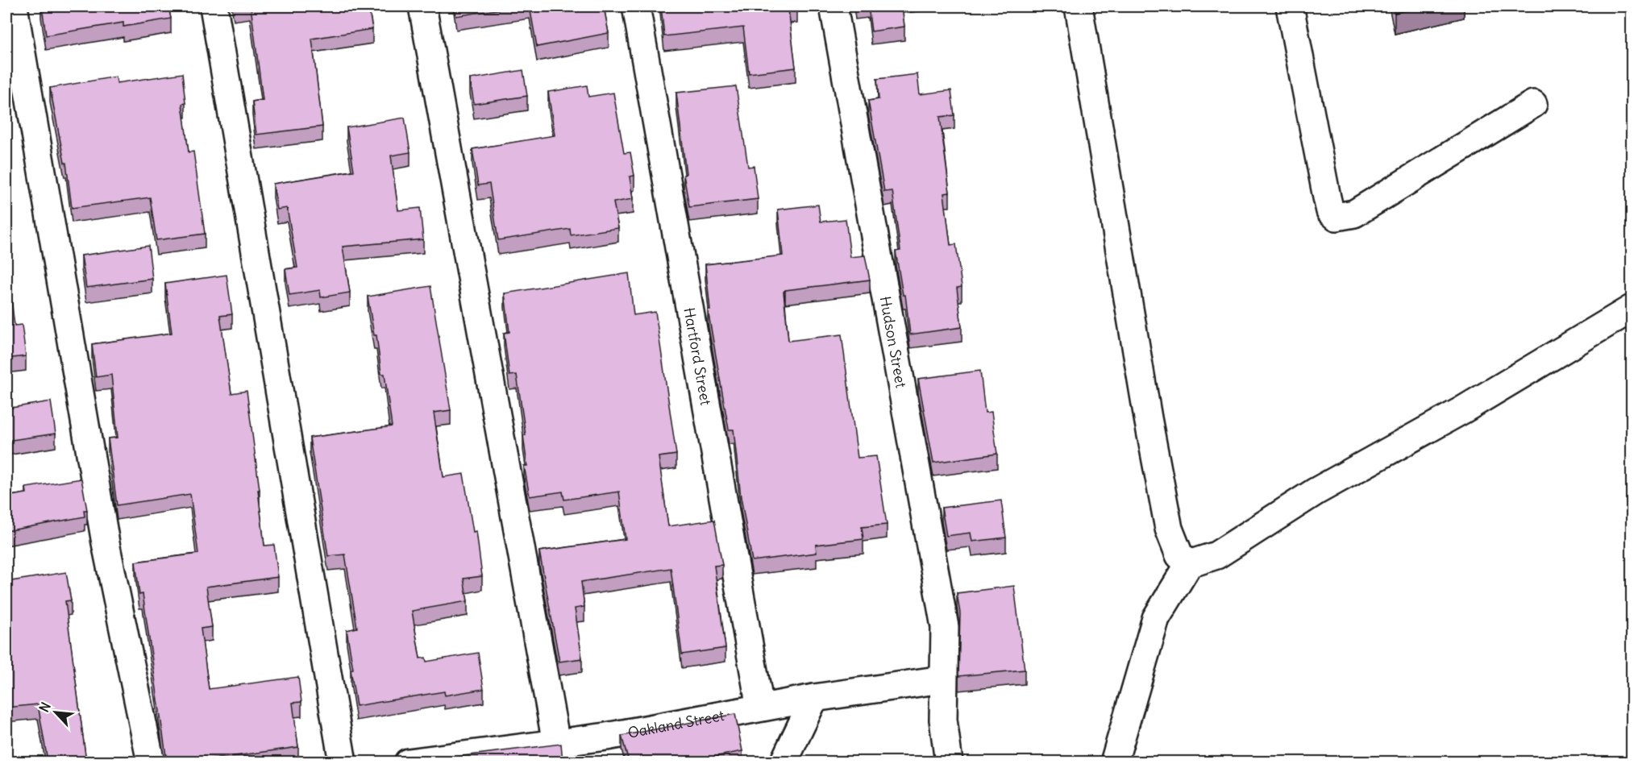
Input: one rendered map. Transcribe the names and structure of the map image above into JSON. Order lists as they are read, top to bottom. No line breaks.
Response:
{"streets":{"street":["Hudson Street","Hartford Street","Oakland Street"]},"crossings":[["Hudson Street","Oakland Street"],["Hartford Street","Oakland Street"]],"north":"top left"}
